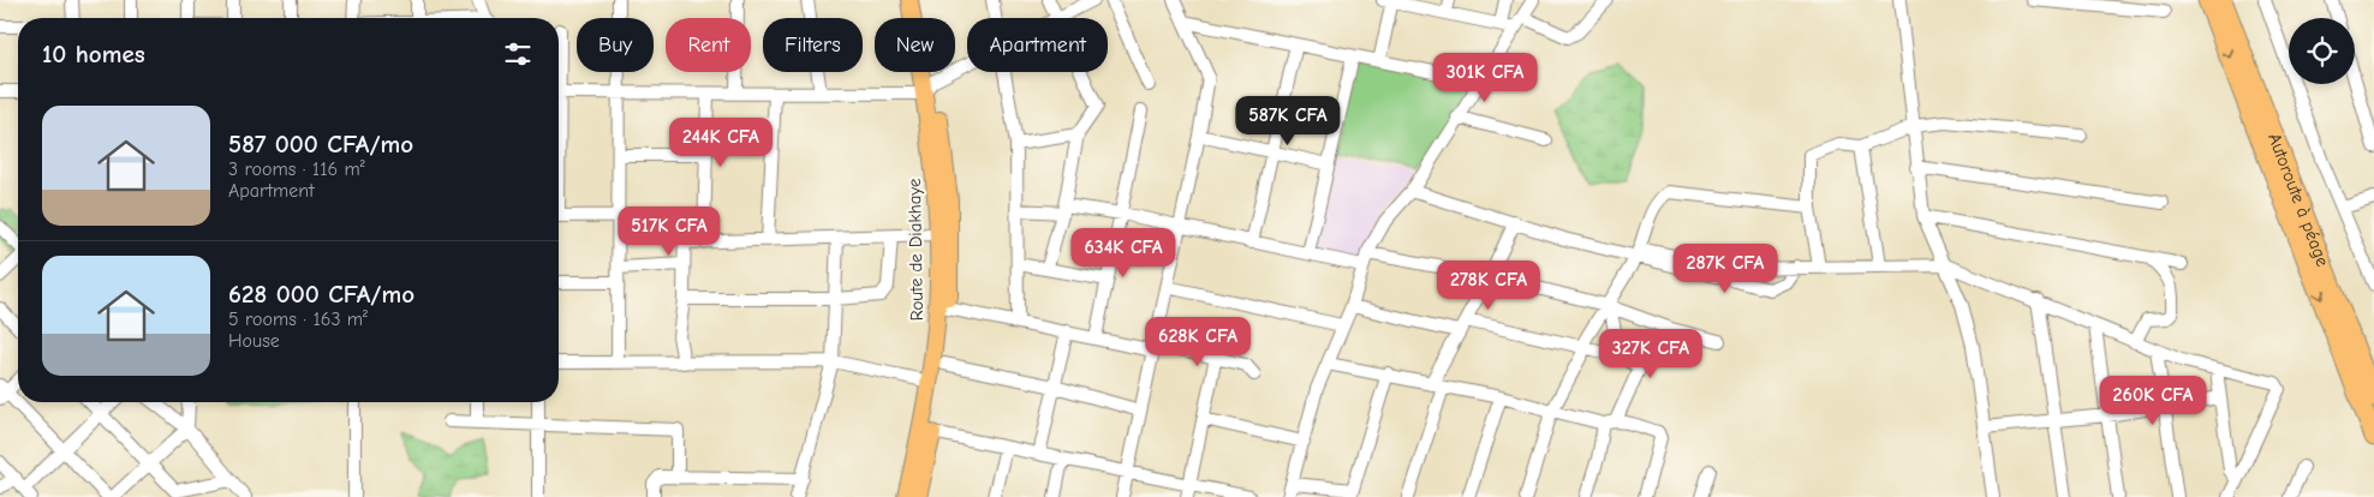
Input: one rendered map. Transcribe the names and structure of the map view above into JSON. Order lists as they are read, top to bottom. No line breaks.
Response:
{"streets":{"highway":["Autoroute à péage"],"main road":["Route de Diakhaye"]},"page":{"chip":["Buy","Rent","Filters","New","Apartment"],"heading":"10 homes","price":["301K CFA","587K CFA","244K CFA","517K CFA","634K CFA","287K CFA","278K CFA","628K CFA","327K CFA","260K CFA"],"list":[{"name":"587 000 CFA/mo","note":"3 rooms · 116 m² · Apartment"},{"name":"628 000 CFA/mo","note":"5 rooms · 163 m² · House"}]}}
